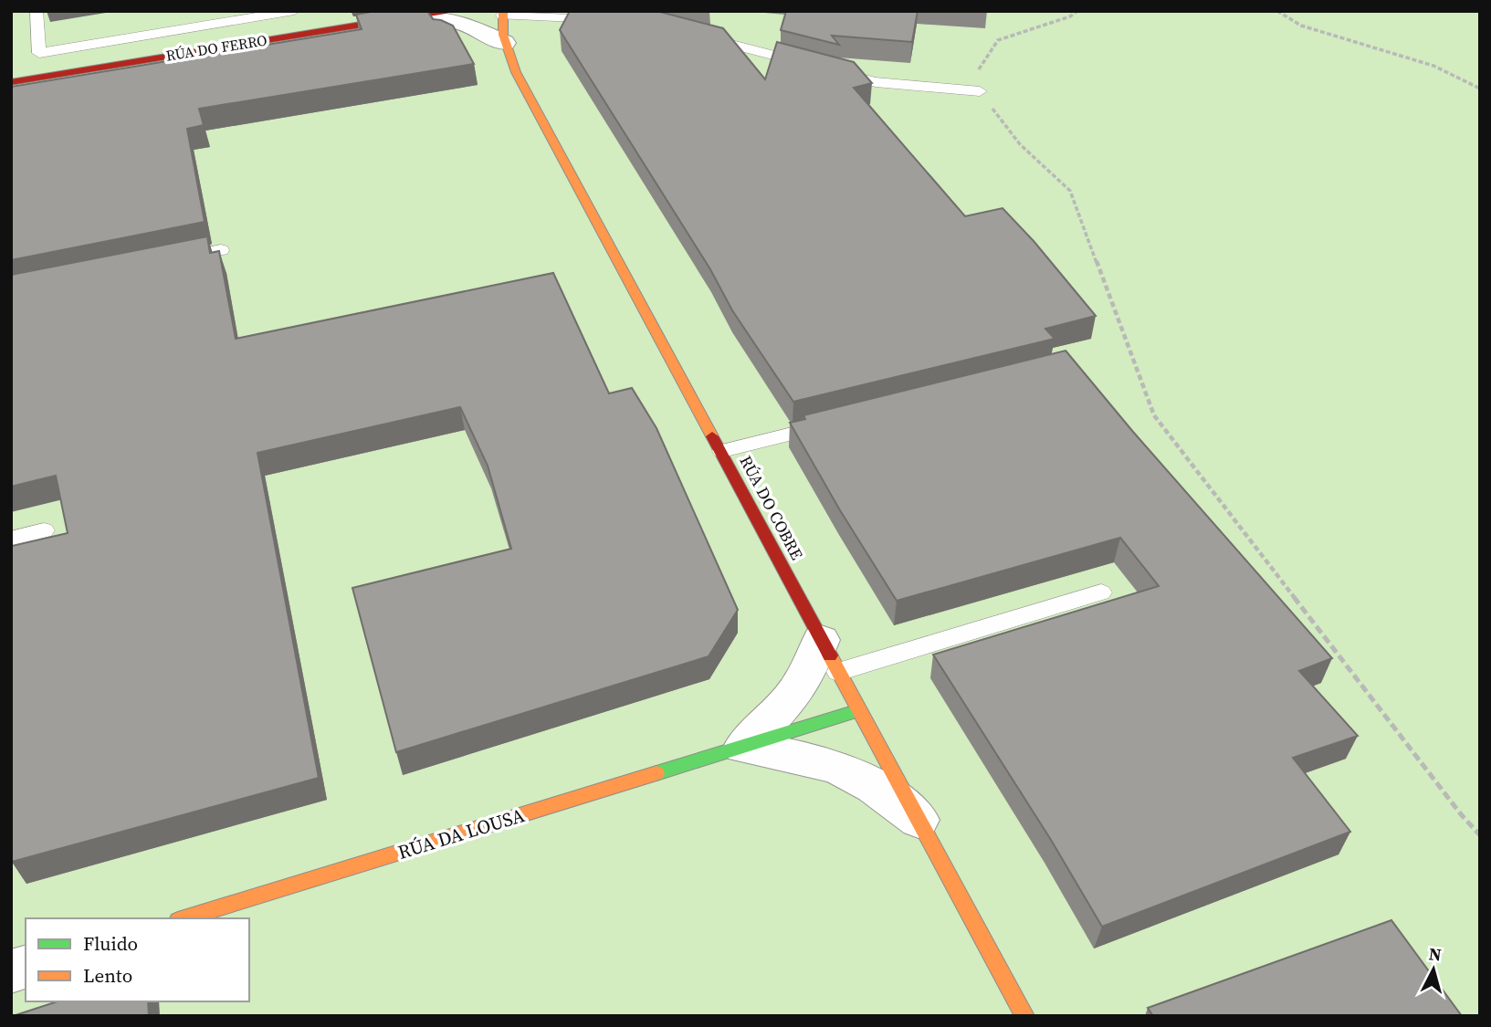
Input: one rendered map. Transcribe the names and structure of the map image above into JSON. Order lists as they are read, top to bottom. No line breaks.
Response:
{"streets":{"street":["RÚA DO FERRO","RÚA DO COBRE","RÚA DA LOUSA"]},"crossings":[["RÚA DO FERRO","RÚA DO COBRE"],["RÚA DO COBRE","RÚA DA LOUSA"]],"legend":["Fluido","Lento"],"north":"top"}
